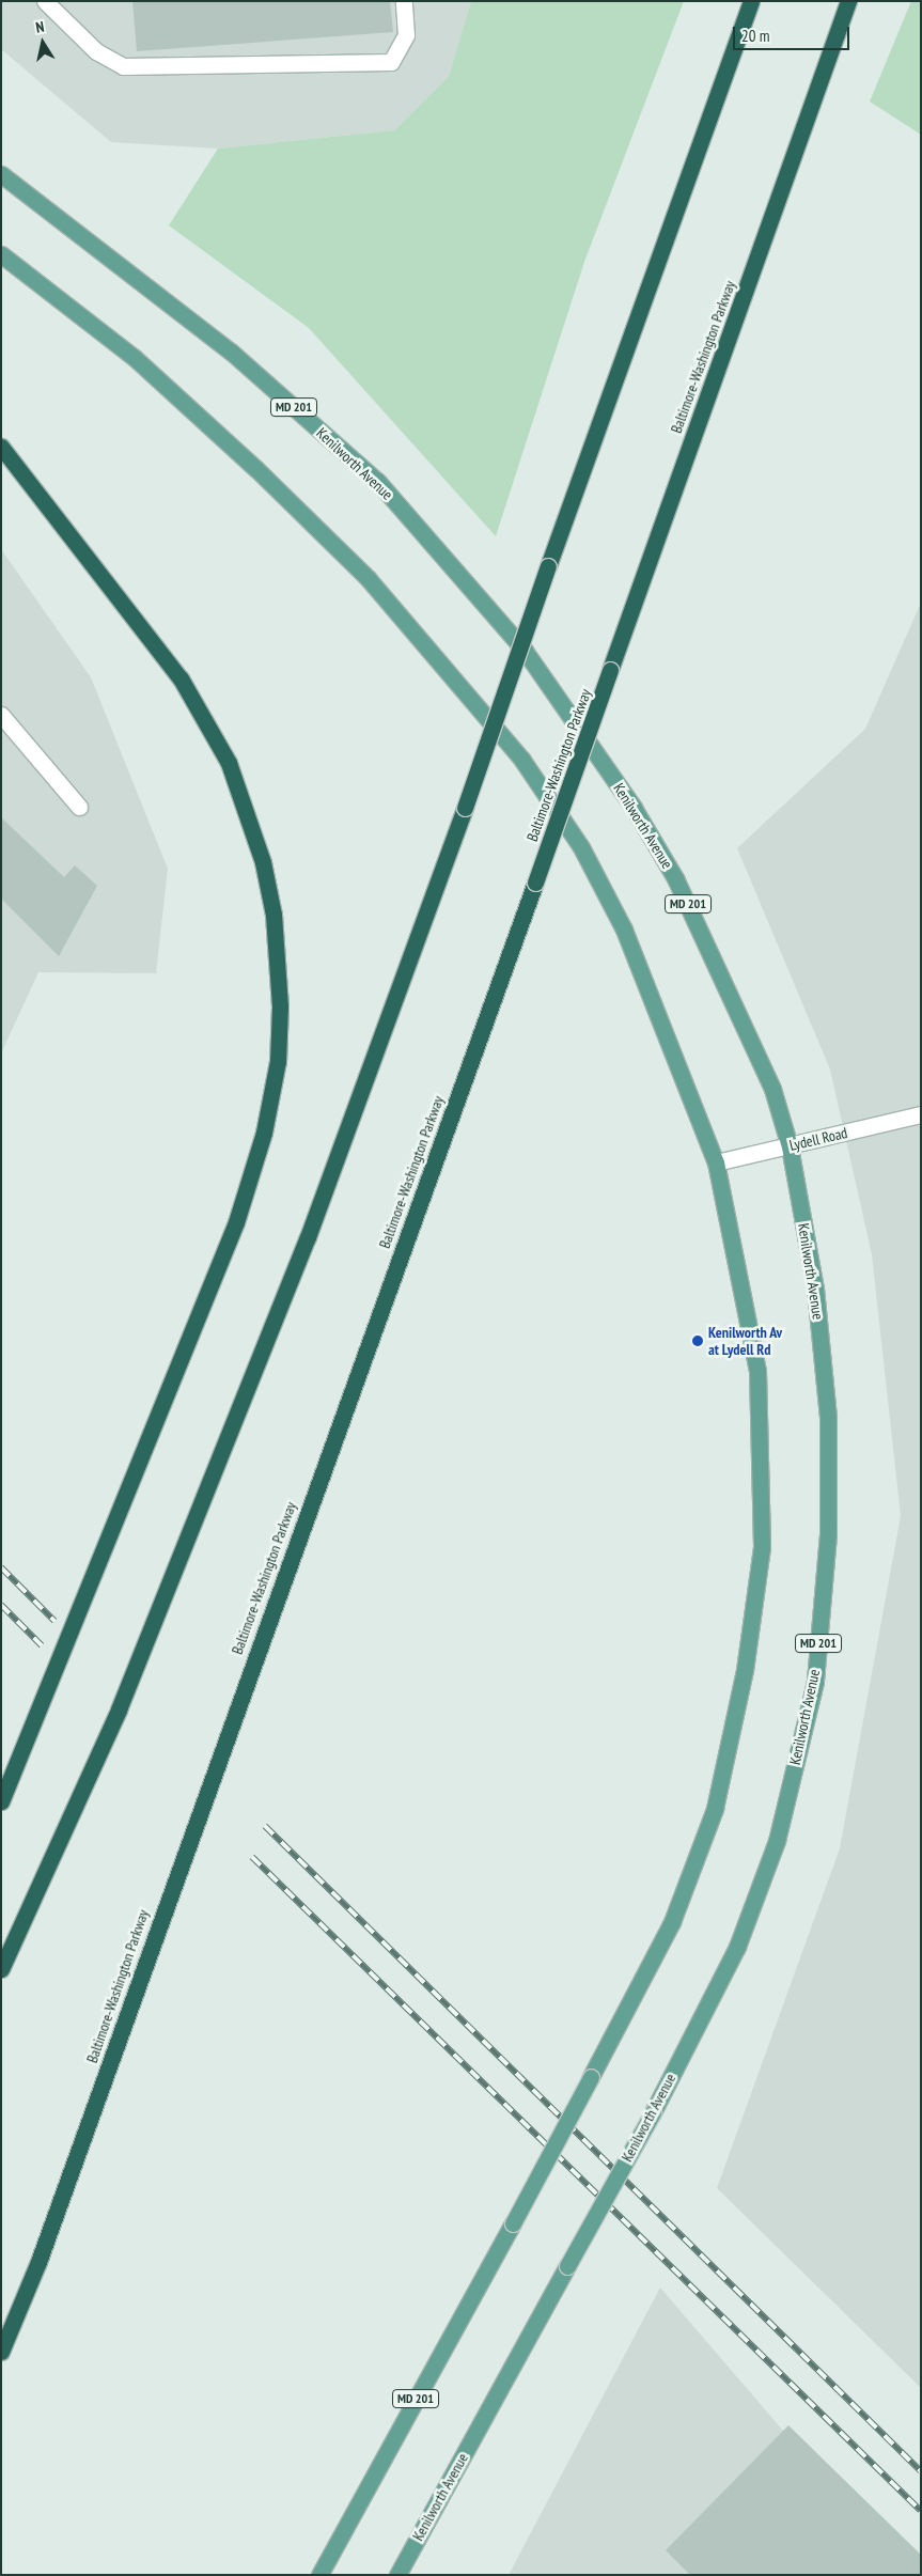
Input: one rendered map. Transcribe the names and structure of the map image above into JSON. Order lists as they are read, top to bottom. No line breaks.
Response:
{"streets":{"highway":["Baltimore-Washington Parkway"],"main road":["MD 201","Kenilworth Avenue"],"street":["Lydell Road"]},"crossings":[["MD 201","Lydell Road"],["Kenilworth Avenue","Lydell Road"]],"places":["Kenilworth Av at Lydell Rd"],"scale_bar":"20 m","north":"top"}
